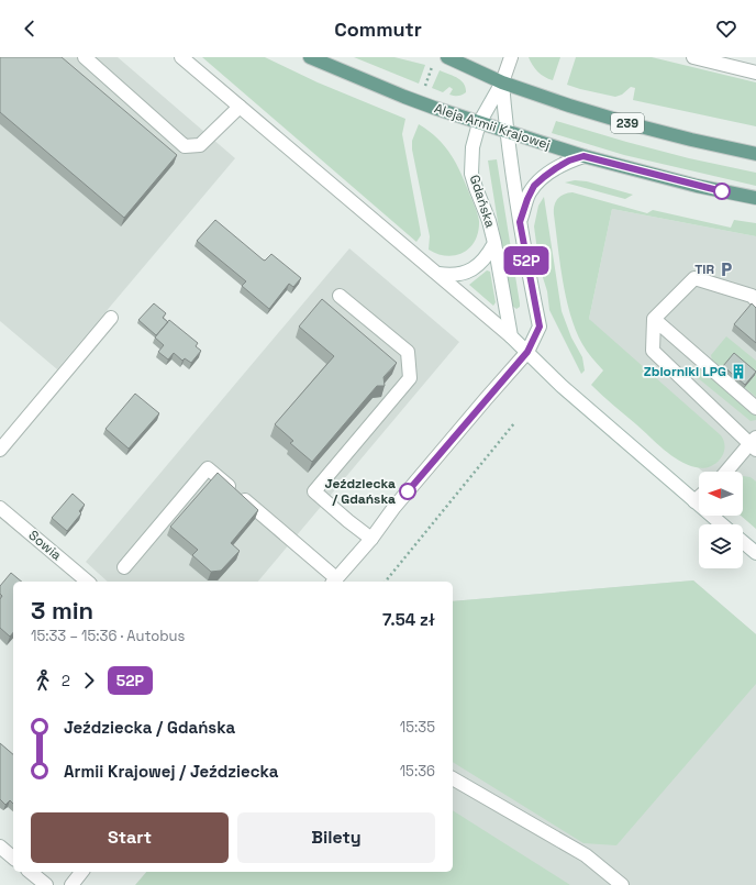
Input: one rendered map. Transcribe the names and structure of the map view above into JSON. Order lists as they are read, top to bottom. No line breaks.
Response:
{"streets":{"main road":["239","Aleja Armii Krajowej","Gdańska","Sowia"]},"crossings":[["239","Gdańska"],["Aleja Armii Krajowej","Gdańska"]],"places":{"parking":["TIR"],"building":["Zbiorniki LPG"],"other":["Jeździecka / Gdańska"]},"lines":["bus line 52P"],"north":"left","page":{"header":"Commutr","on_map":"52P","heading":["3 min","15:33 – 15:36 · Autobus","7.54 zł"],"legs":["2","52P"],"list":[{"name":"Jeździecka / Gdańska","value":"15:35"},{"name":"Armii Krajowej / Jeździecka","value":"15:36"}],"buttons":["Start","Bilety"]}}
